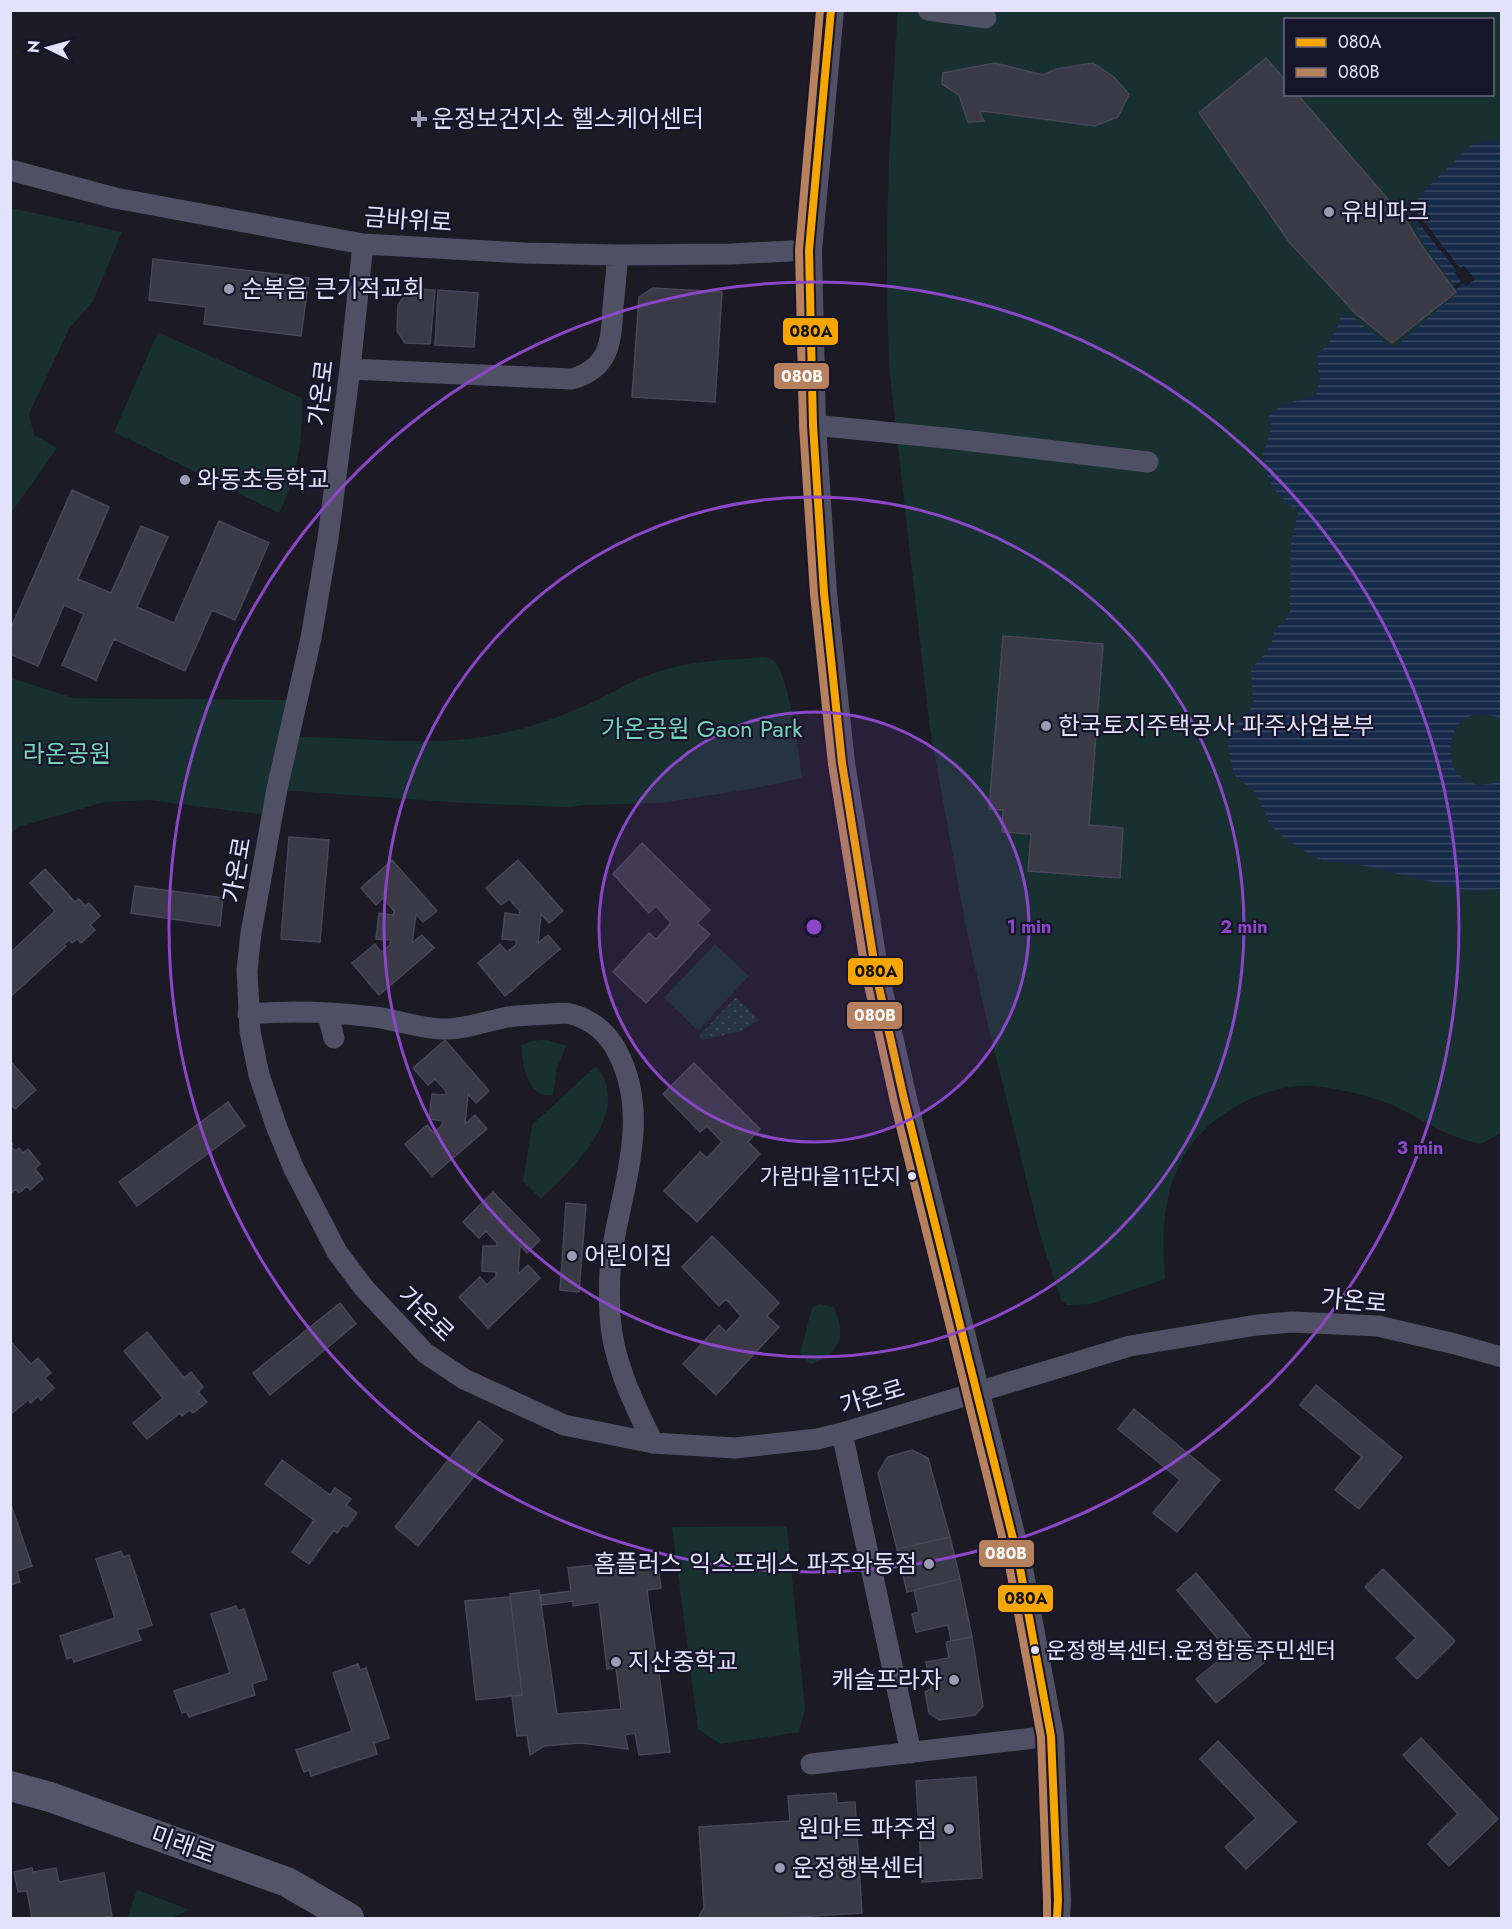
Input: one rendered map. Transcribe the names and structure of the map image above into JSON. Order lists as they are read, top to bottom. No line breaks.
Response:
{"streets":{"main road":["미래로"],"street":["금바위로","가온로"]},"crossings":[["금바위로","가온로"]],"parks":["가온공원 Gaon Park","라온공원"],"places":{"health":["운정보건지소 헬스케어센터"],"other":["유비파크","순복음 큰기적교회","와동초등학교","한국토지주택공사 파주사업본부","가람마을11단지","어린이집","홈플러스 익스프레스 파주와동점","운정행복센터.운정합동주민센터","지산중학교","캐슬프라자","원마트 파주점","운정행복센터"]},"lines":["transit line 080A","transit line 080B"],"legend":["080A","080B"],"north":"left","rings":["1 min","2 min","3 min"]}
